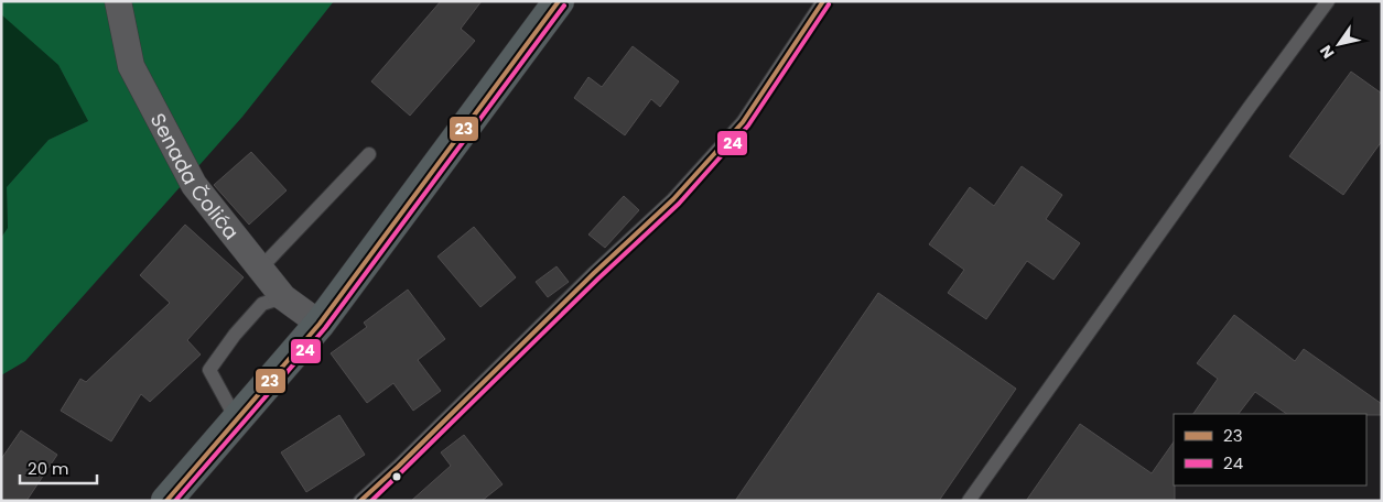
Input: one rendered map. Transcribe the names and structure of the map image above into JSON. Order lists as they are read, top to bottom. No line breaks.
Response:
{"streets":{"street":["Senada Čolića"]},"lines":["transit line 23","transit line 24"],"legend":["23","24"],"scale_bar":"20 m","north":"bottom left"}
